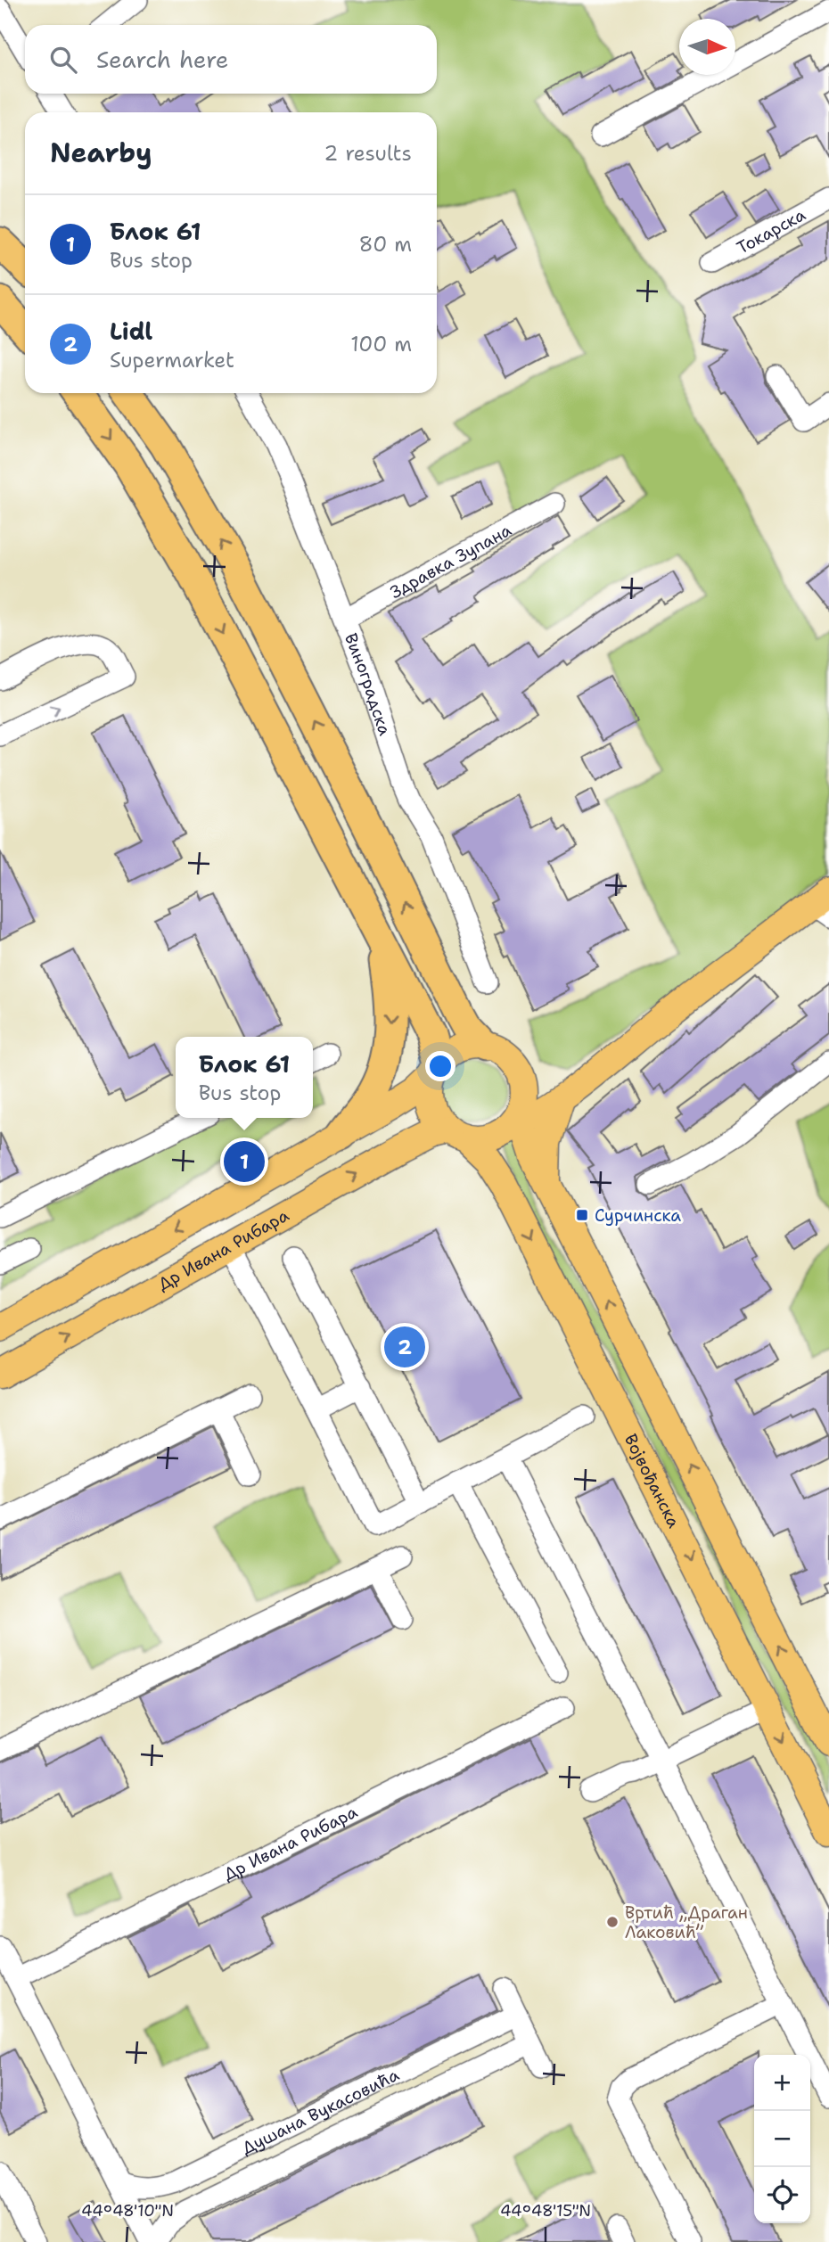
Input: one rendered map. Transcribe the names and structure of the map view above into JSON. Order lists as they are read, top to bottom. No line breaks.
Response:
{"streets":{"main road":["Др Ивана Рибара","Војвођанска"],"street":["Токарска","Здравка Зупана","Виноградска","Душана Вукасовића"]},"crossings":[["Здравка Зупана","Виноградска"],["Др Ивана Рибара","Војвођанска"]],"places":{"transit":["Сурчинска"],"other":["Вртић „Драган Лаковић”"]},"north":"right","page":{"search":"Search here","heading":["Nearby","2 results"],"list":[{"mark":"1","name":"Блок 61","note":"Bus stop","value":"80 m"},{"mark":"2","name":"Lidl","note":"Supermarket","value":"100 m"}],"popup":["Блок 61","Bus stop"],"pins":["1","2"],"map_buttons":["+","−"]},"coordinates":["44°48'10\"N","44°48'15\"N"]}
